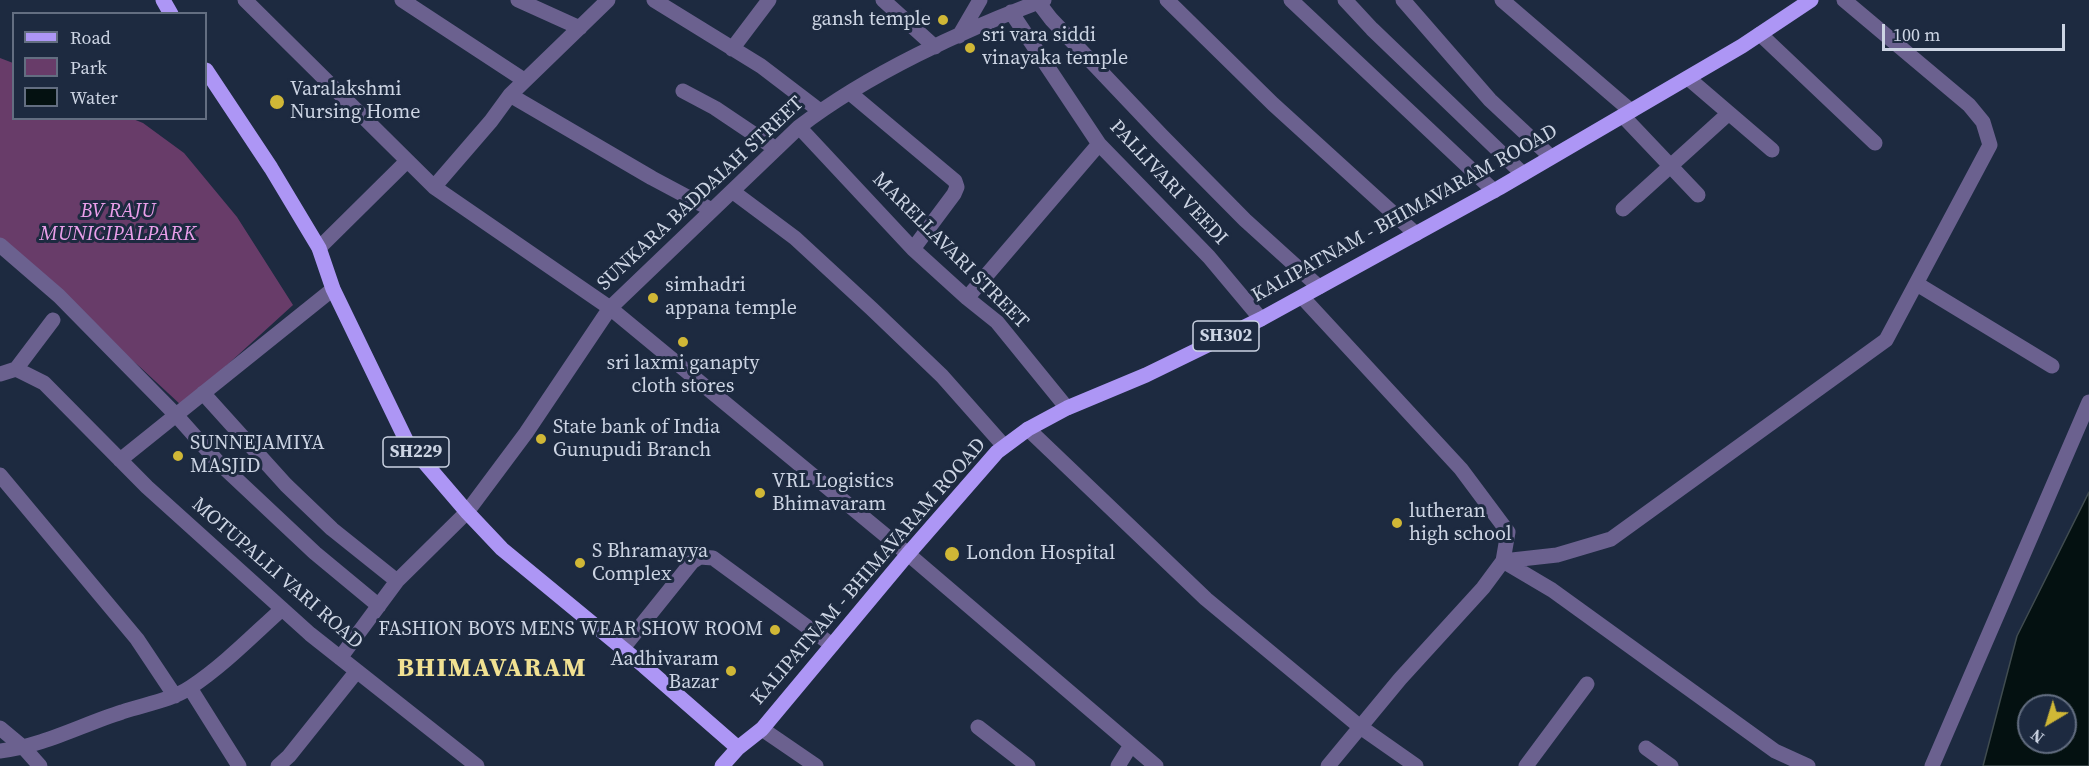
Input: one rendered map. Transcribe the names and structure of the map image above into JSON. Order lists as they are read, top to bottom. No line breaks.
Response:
{"streets":{"main road":["KALIPATNAM - BHIMAVARAM ROOAD","SH302","SH229"],"street":["PALLIVARI VEEDI","SUNKARA BADDAIAH STREET","MARELLAVARI STREET","MOTUPALLI VARI ROAD"]},"crossings":[["PALLIVARI VEEDI","SUNKARA BADDAIAH STREET"],["PALLIVARI VEEDI","KALIPATNAM - BHIMAVARAM ROOAD"],["SUNKARA BADDAIAH STREET","MARELLAVARI STREET"],["SUNKARA BADDAIAH STREET","SH229"],["SUNKARA BADDAIAH STREET","MOTUPALLI VARI ROAD"],["KALIPATNAM - BHIMAVARAM ROOAD","MARELLAVARI STREET"],["KALIPATNAM - BHIMAVARAM ROOAD","SH229"]],"districts":["BHIMAVARAM"],"parks":["BV RAJU MUNICIPALPARK"],"places":["gansh temple","sri vara siddi vinayaka temple","Varalakshmi Nursing Home","simhadri appana temple","sri laxmi ganapty cloth stores","State bank of India Gunupudi Branch","SUNNEJAMIYA MASJID","VRL Logistics Bhimavaram","lutheran high school","London Hospital","S Bhramayya Complex","FASHION BOYS MENS WEAR SHOW ROOM","Aadhivaram Bazar"],"legend":["Road","Park","Water"],"scale_bar":"100 m","north":"bottom left"}
